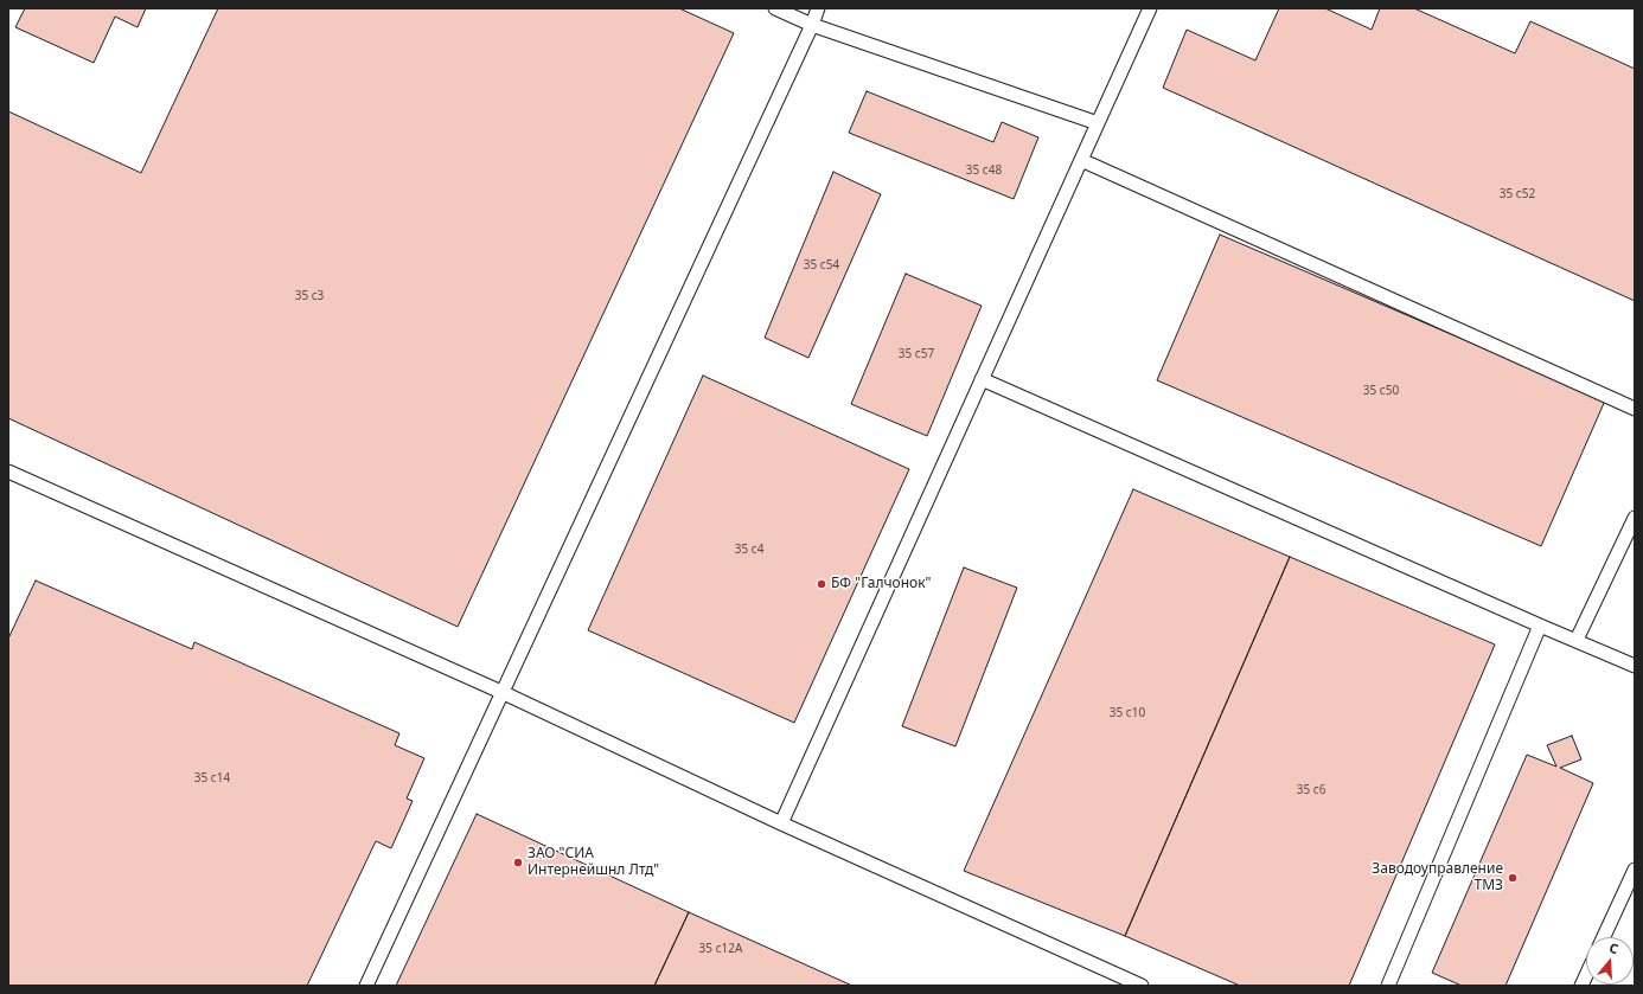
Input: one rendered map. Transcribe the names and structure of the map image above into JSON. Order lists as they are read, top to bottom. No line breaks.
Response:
{"places":["БФ \"Галчонок\"","ЗАО \"СИА Интернейшнл Лтд\"","Заводоуправление ТМЗ"],"house_numbers":["35 с48","35 с52","35 с54","35 c3","35 с57","35 с50","35 с4","35 с10","35 с14","35 с6","35 с12А"],"north":"top"}
